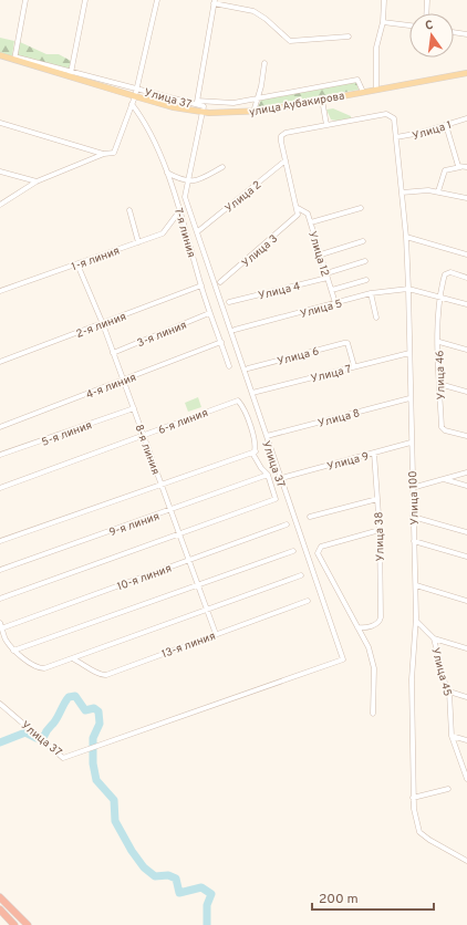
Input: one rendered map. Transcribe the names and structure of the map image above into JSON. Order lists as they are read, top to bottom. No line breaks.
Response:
{"streets":{"main road":["улица Аубакирова"],"street":["Улица 37","Улица 1","Улица 2","7-я линия","Улица 3","Улица 12","1-я линия","Улица 4","Улица 5","2-я линия","3-я линия","Улица 6","Улица 7","Улица 46","4-я линия","Улица 8","6-я линия","5-я линия","8-я линия","Улица 9","Улица 100","9-я линия","Улица 38","10-я линия","13-я линия","Улица 45"]},"crossings":[["Улица 37","улица Аубакирова"],["Улица 1","Улица 100"],["7-я линия","1-я линия"],["7-я линия","2-я линия"],["7-я линия","3-я линия"],["7-я линия","4-я линия"],["Улица 3","Улица 12"],["Улица 12","Улица 4"],["Улица 12","Улица 5"],["1-я линия","8-я линия"],["Улица 5","Улица 100"],["2-я линия","8-я линия"],["3-я линия","8-я линия"],["Улица 6","Улица 7"],["Улица 7","Улица 100"],["4-я линия","8-я линия"],["Улица 8","Улица 100"],["6-я линия","8-я линия"],["6-я линия","9-я линия"],["5-я линия","8-я линия"],["8-я линия","9-я линия"],["8-я линия","10-я линия"],["8-я линия","13-я линия"],["Улица 9","Улица 100"],["Улица 9","Улица 38"],["Улица 100","Улица 45"]],"scale_bar":"200 m","north":"top"}
